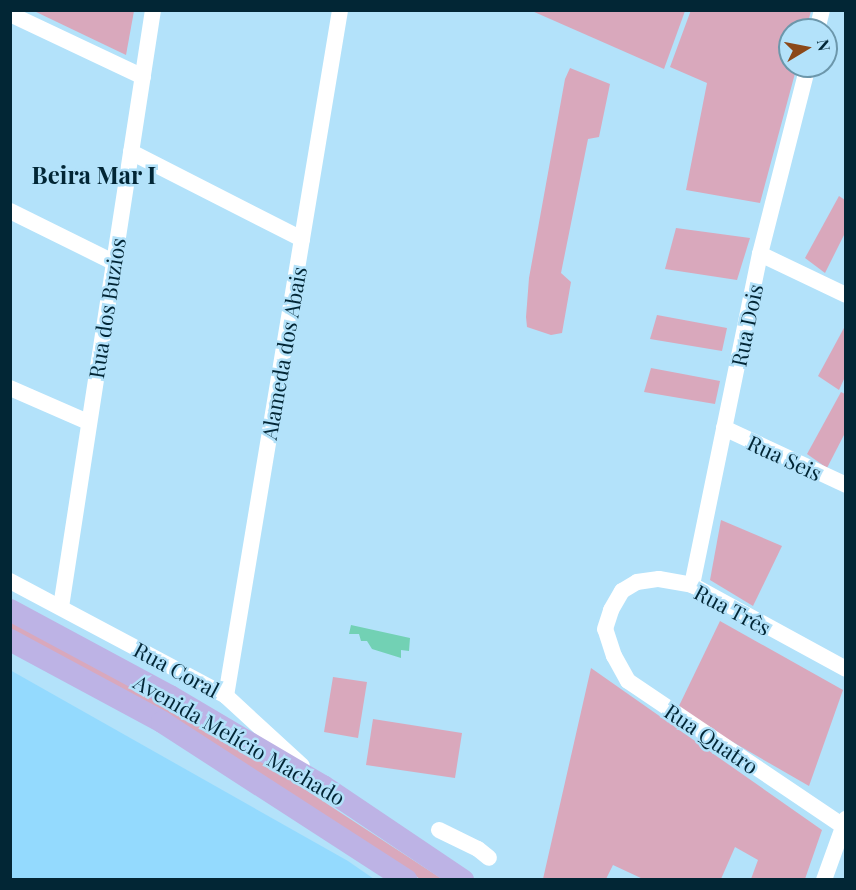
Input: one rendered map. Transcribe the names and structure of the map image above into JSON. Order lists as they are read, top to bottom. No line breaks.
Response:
{"streets":{"main road":["Avenida Melício Machado"],"street":["Rua dos Buzios","Rua Dois","Alameda dos Abais","Rua Seis","Rua Três","Rua Coral","Rua Quatro"]},"crossings":[["Rua dos Buzios","Rua Coral"],["Rua Dois","Rua Seis"],["Rua Dois","Rua Três"],["Alameda dos Abais","Rua Coral"],["Rua Três","Rua Quatro"],["Rua Coral","Avenida Melício Machado"]],"districts":["Beira Mar I"],"north":"right"}
